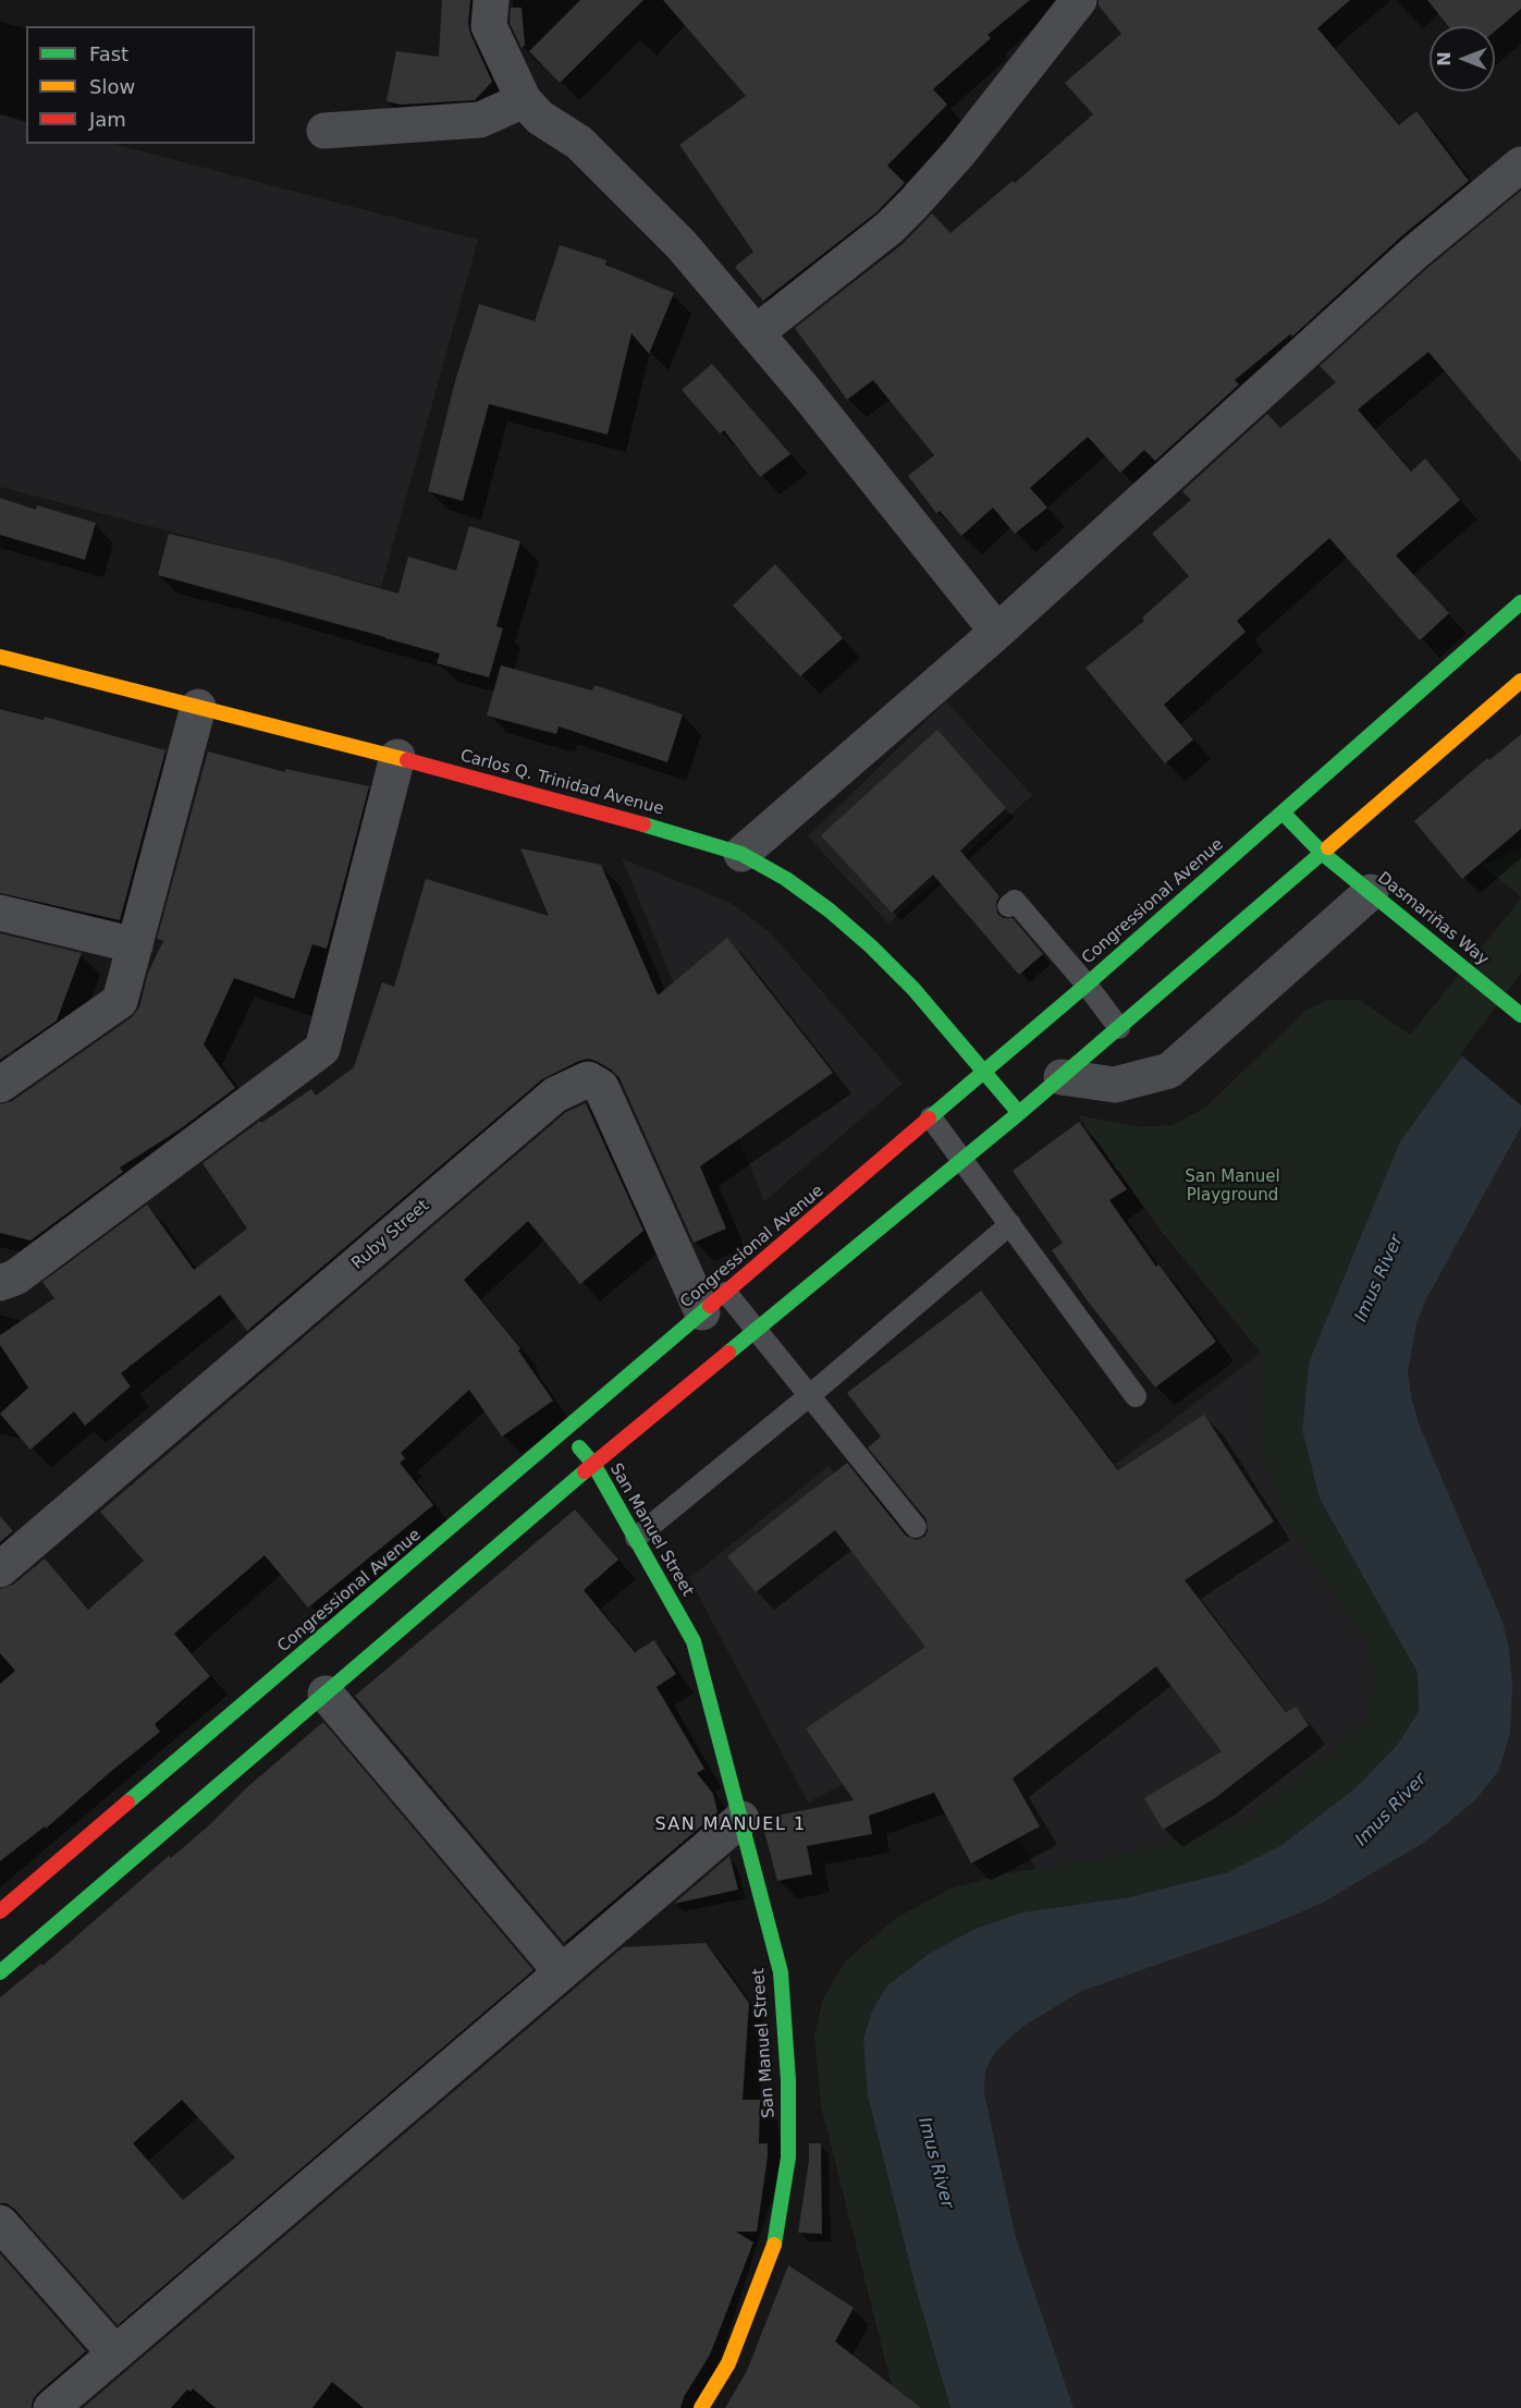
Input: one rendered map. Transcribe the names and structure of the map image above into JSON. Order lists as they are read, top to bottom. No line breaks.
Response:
{"streets":{"main road":["Carlos Q. Trinidad Avenue","Congressional Avenue","Dasmariñas Way","San Manuel Street"],"street":["Ruby Street"]},"crossings":[["Carlos Q. Trinidad Avenue","Congressional Avenue"],["Congressional Avenue","Dasmariñas Way"],["Congressional Avenue","Ruby Street"],["Congressional Avenue","San Manuel Street"]],"districts":["SAN MANUEL 1"],"water":["Imus River"],"parks":["San Manuel Playground"],"legend":["Fast","Slow","Jam"],"north":"left"}
